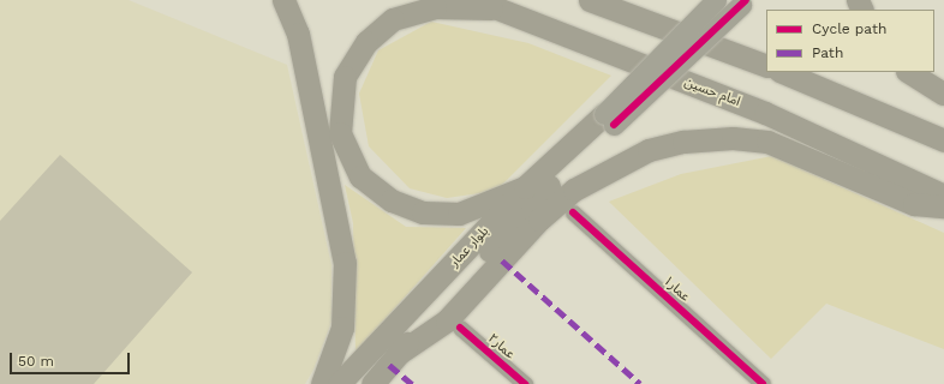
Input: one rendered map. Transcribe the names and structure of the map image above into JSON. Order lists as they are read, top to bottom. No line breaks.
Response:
{"streets":{"main road":["امام حسین","بلوار عمار"],"street":["عمار۱","عمار۲"]},"legend":["Cycle path","Path"],"scale_bar":"50 m"}
